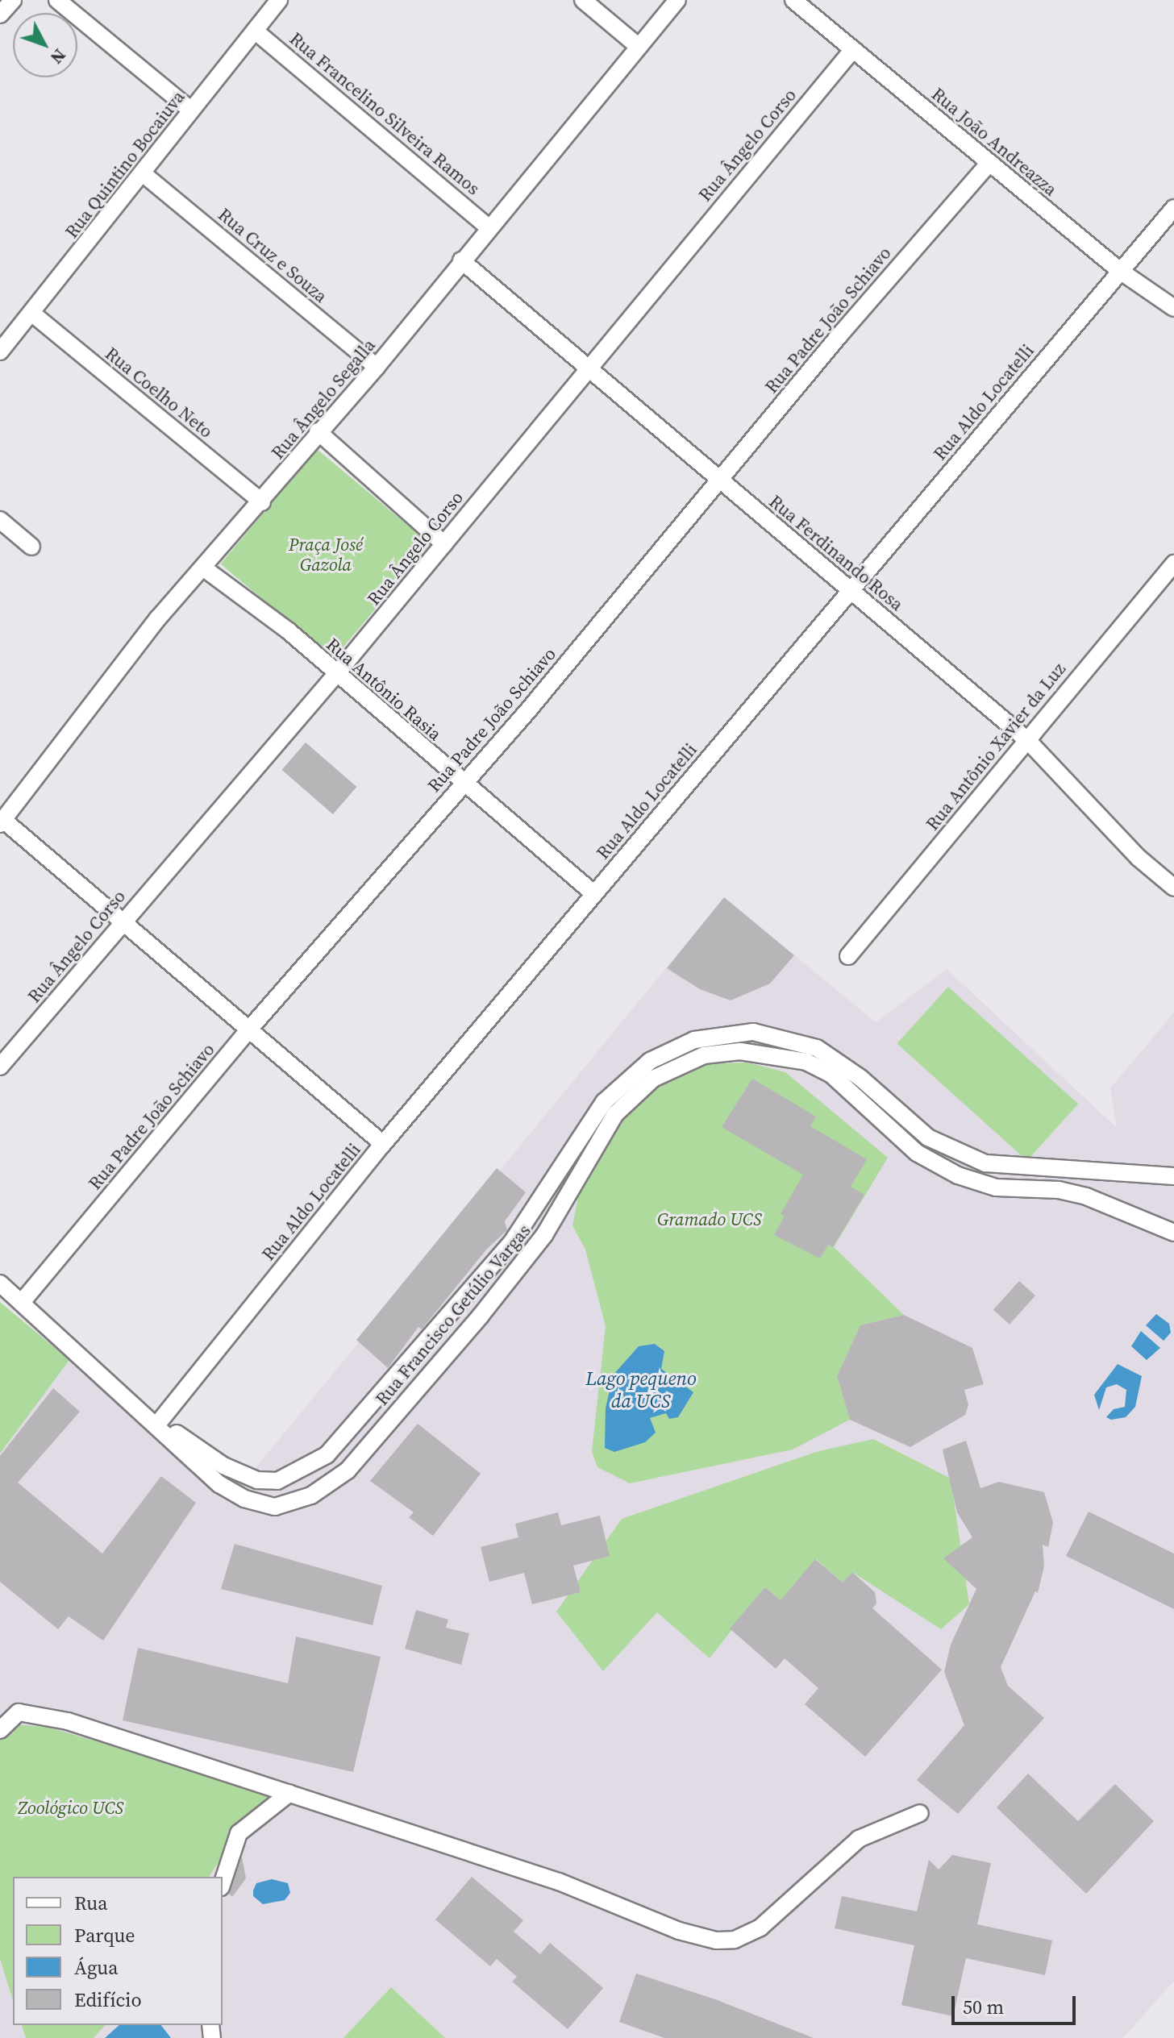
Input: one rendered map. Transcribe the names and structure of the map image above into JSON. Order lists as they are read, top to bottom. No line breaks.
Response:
{"streets":{"street":["Rua Francelino Silveira Ramos","Rua João Andreazza","Rua Ângelo Corso","Rua Quintino Bocaiuva","Rua Cruz e Souza","Rua Padre João Schiavo","Rua Coelho Neto","Rua Ângelo Segalla","Rua Aldo Locatelli","Rua Ferdinando Rosa","Rua Antônio Rasia","Rua Antônio Xavier da Luz","Rua Francisco Getúlio Vargas"]},"crossings":[["Rua Francelino Silveira Ramos","Rua Quintino Bocaiuva"],["Rua Francelino Silveira Ramos","Rua Ângelo Segalla"],["Rua João Andreazza","Rua Ângelo Corso"],["Rua João Andreazza","Rua Padre João Schiavo"],["Rua João Andreazza","Rua Aldo Locatelli"],["Rua Ângelo Corso","Rua Ferdinando Rosa"],["Rua Ângelo Corso","Rua Antônio Rasia"],["Rua Quintino Bocaiuva","Rua Cruz e Souza"],["Rua Quintino Bocaiuva","Rua Coelho Neto"],["Rua Cruz e Souza","Rua Ângelo Segalla"],["Rua Padre João Schiavo","Rua Ferdinando Rosa"],["Rua Padre João Schiavo","Rua Antônio Rasia"],["Rua Coelho Neto","Rua Ângelo Segalla"],["Rua Ângelo Segalla","Rua Ferdinando Rosa"],["Rua Ângelo Segalla","Rua Antônio Rasia"],["Rua Aldo Locatelli","Rua Ferdinando Rosa"],["Rua Aldo Locatelli","Rua Antônio Rasia"],["Rua Aldo Locatelli","Rua Francisco Getúlio Vargas"],["Rua Ferdinando Rosa","Rua Antônio Xavier da Luz"]],"water":["Lago pequeno da UCS"],"parks":["Praça José Gazola","Gramado UCS","Zoológico UCS"],"legend":["Rua","Parque","Água","Edifício"],"scale_bar":"50 m","north":"bottom right"}
